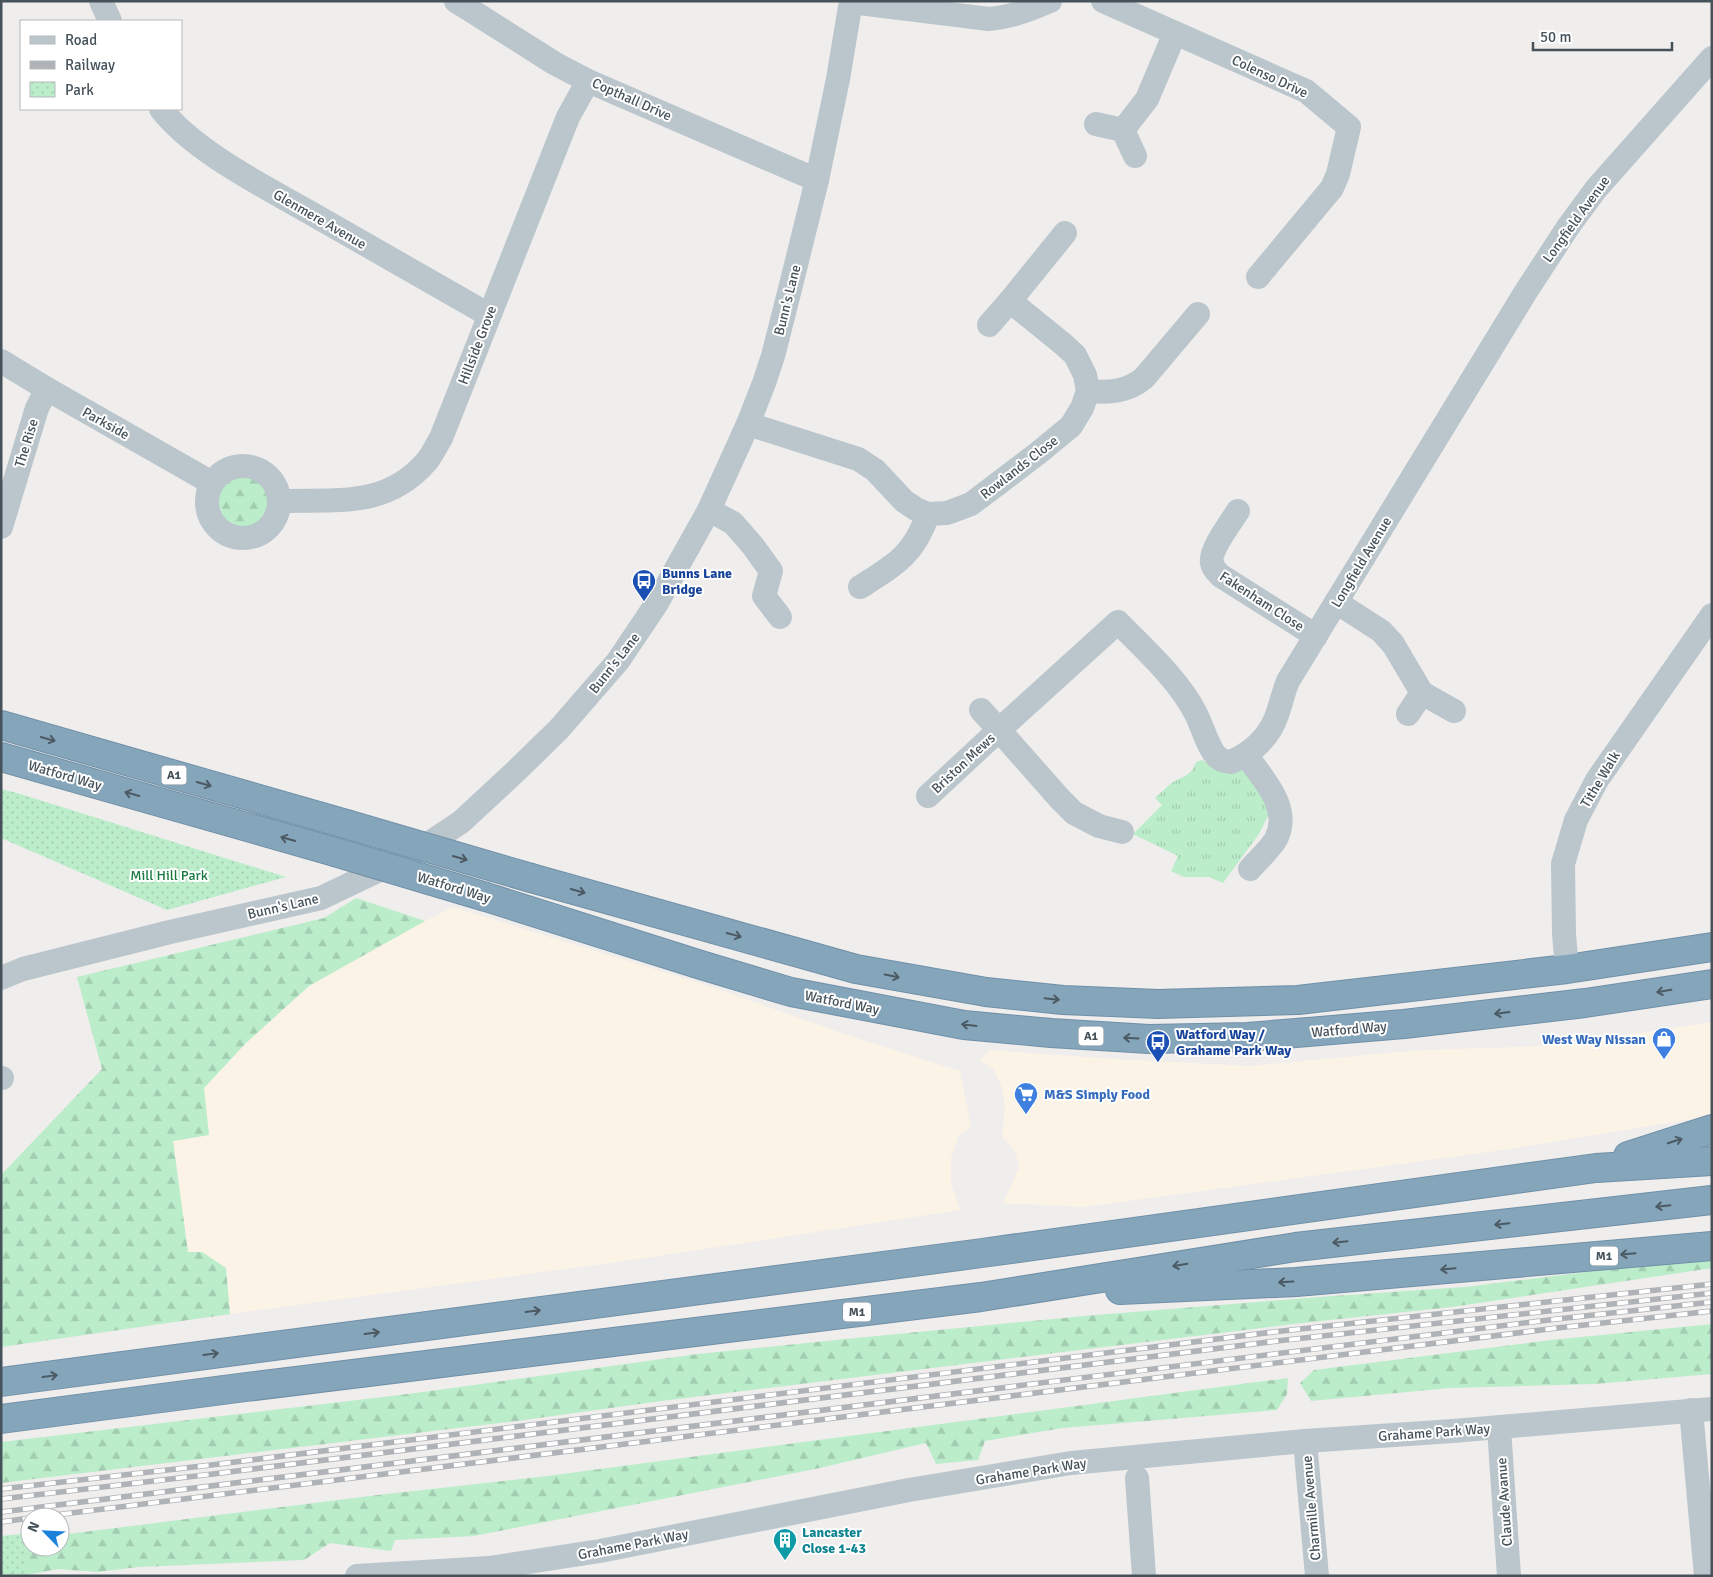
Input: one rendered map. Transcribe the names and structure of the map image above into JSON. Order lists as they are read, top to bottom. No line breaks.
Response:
{"streets":{"highway":["Watford Way","A1","M1"],"street":["Colenso Drive","Copthall Drive","Glenmere Avenue","Longfield Avenue","Bunn's Lane","Hillside Grove","Parkside","The Rise","Rowlands Close","Fakenham Close","Briston Mews","Tithe Walk","Grahame Park Way","Claude Avanue","Charmille Avenue"]},"crossings":[["Copthall Drive","Bunn's Lane"],["Copthall Drive","Hillside Grove"],["Glenmere Avenue","Hillside Grove"],["Longfield Avenue","Fakenham Close"],["Hillside Grove","Parkside"],["Parkside","The Rise"],["A1","Tithe Walk"],["Grahame Park Way","Claude Avanue"],["Grahame Park Way","Charmille Avenue"]],"parks":["Mill Hill Park"],"places":{"bus stop":["Bunns Lane Bridge","Watford Way / Grahame Park Way"],"shop":["West Way Nissan"],"supermarket":["M&S Simply Food"],"building":["Lancaster Close 1-43"]},"legend":["Road","Railway","Park"],"scale_bar":"50 m","north":"top left"}
